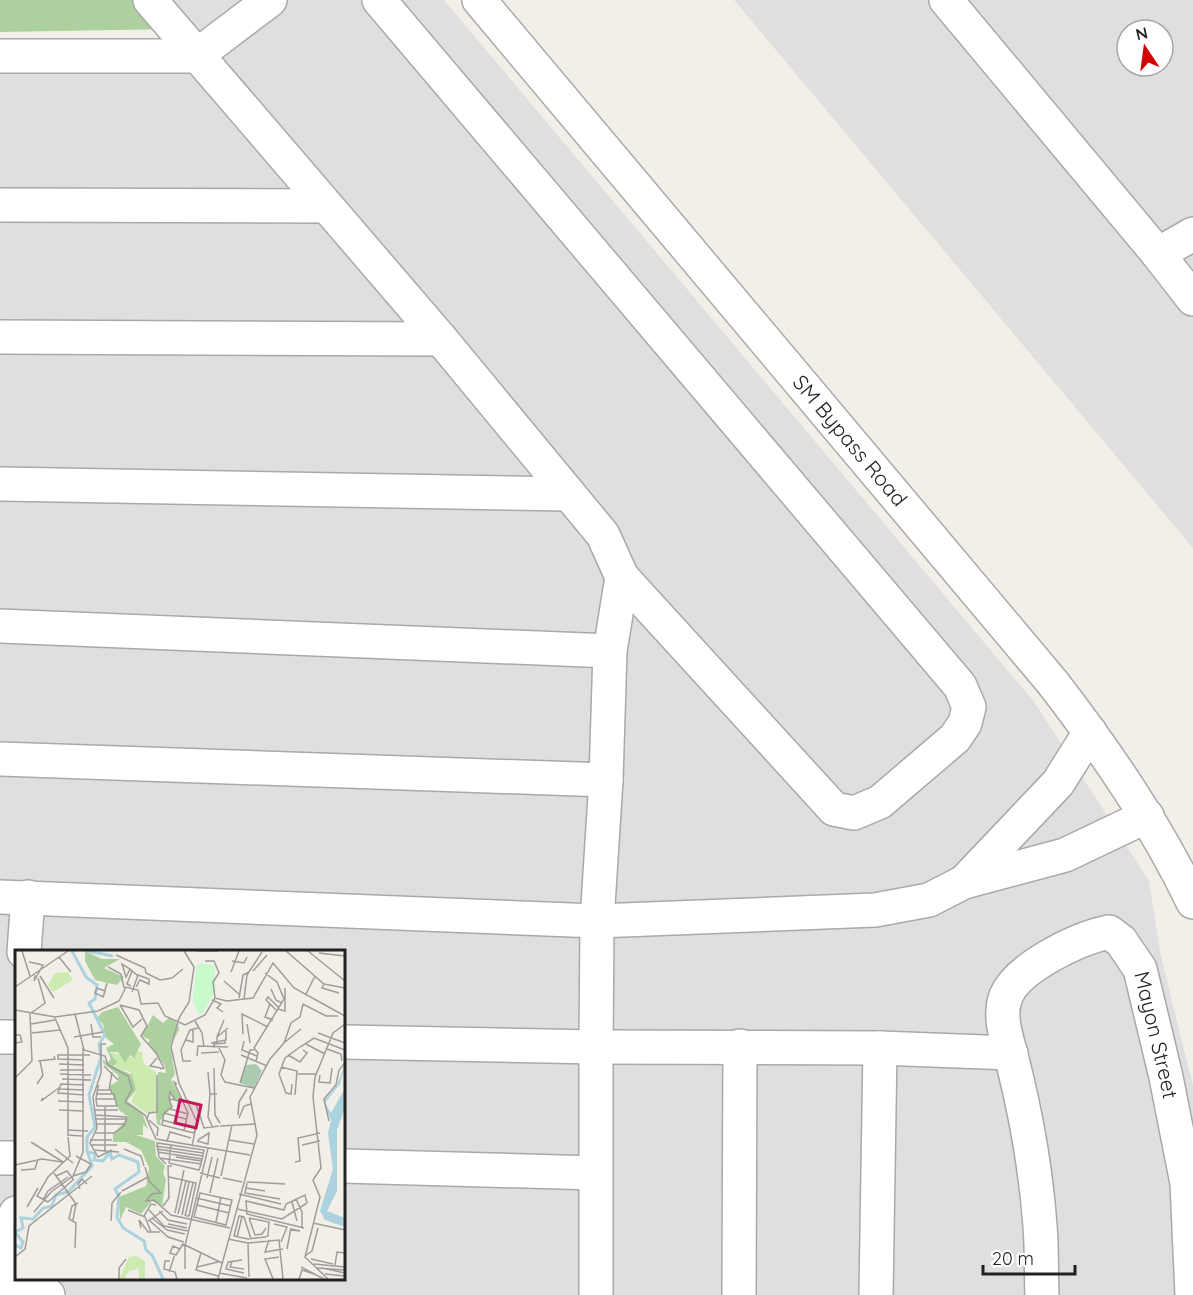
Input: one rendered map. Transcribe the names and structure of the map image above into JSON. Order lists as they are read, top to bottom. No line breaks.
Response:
{"streets":{"street":["SM Bypass Road","Mayon Street"]},"scale_bar":"20 m","north":"top"}
